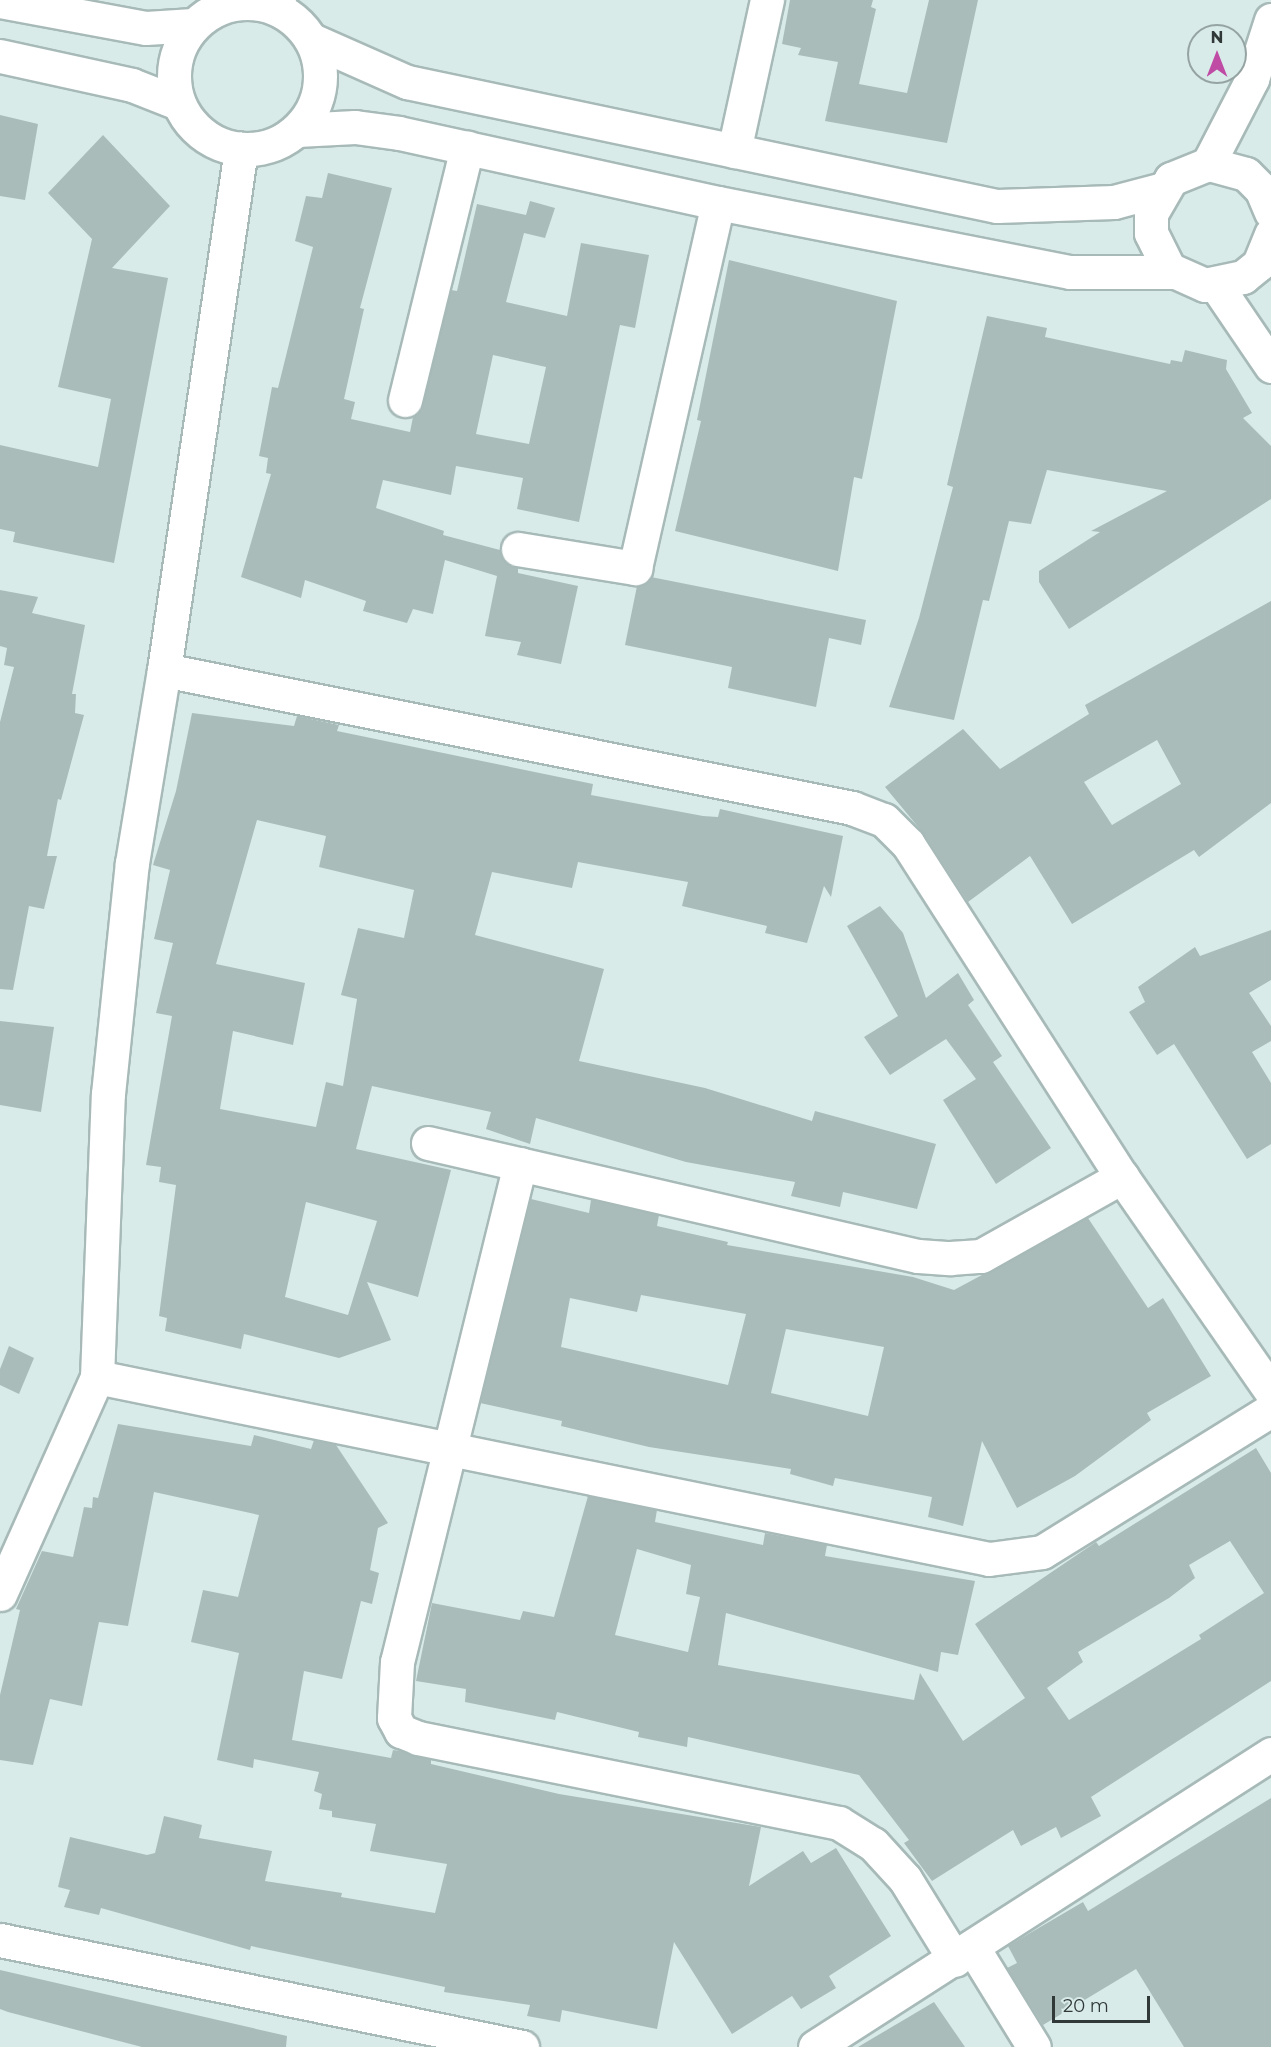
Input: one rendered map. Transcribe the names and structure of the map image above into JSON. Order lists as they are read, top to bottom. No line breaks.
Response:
{"scale_bar":"20 m","north":"top"}
